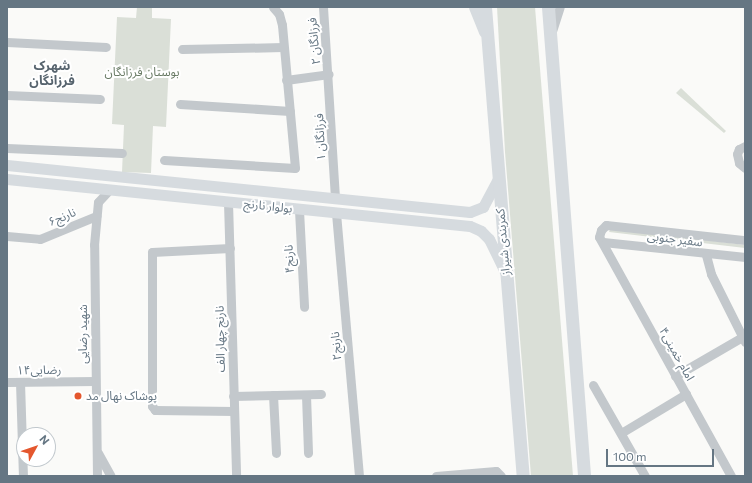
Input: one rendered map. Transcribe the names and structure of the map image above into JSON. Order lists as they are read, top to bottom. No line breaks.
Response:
{"streets":{"highway":["کمربندی شیراز"],"main road":["بولوار نارنج"],"street":["فرزانگان ۲","فرزانگان ۱","نارنج۶","سفیر جنوبی","نارنج۴","شهید رضایی","نارنج چهار الف","نارنج۲","امام خمینی۴","رضایی۱۴"]},"crossings":[["فرزانگان ۲","فرزانگان ۱"],["فرزانگان ۱","بولوار نارنج"],["بولوار نارنج","کمربندی شیراز"],["بولوار نارنج","نارنج۴"],["بولوار نارنج","نارنج چهار الف"],["بولوار نارنج","نارنج۲"],["نارنج۶","شهید رضایی"],["سفیر جنوبی","امام خمینی۴"],["شهید رضایی","رضایی۱۴"]],"districts":["شهرک فرزانگان"],"parks":["بوستان فرزانگان"],"places":["پوشاک نهال مد"],"scale_bar":"100 m","north":"top right"}
